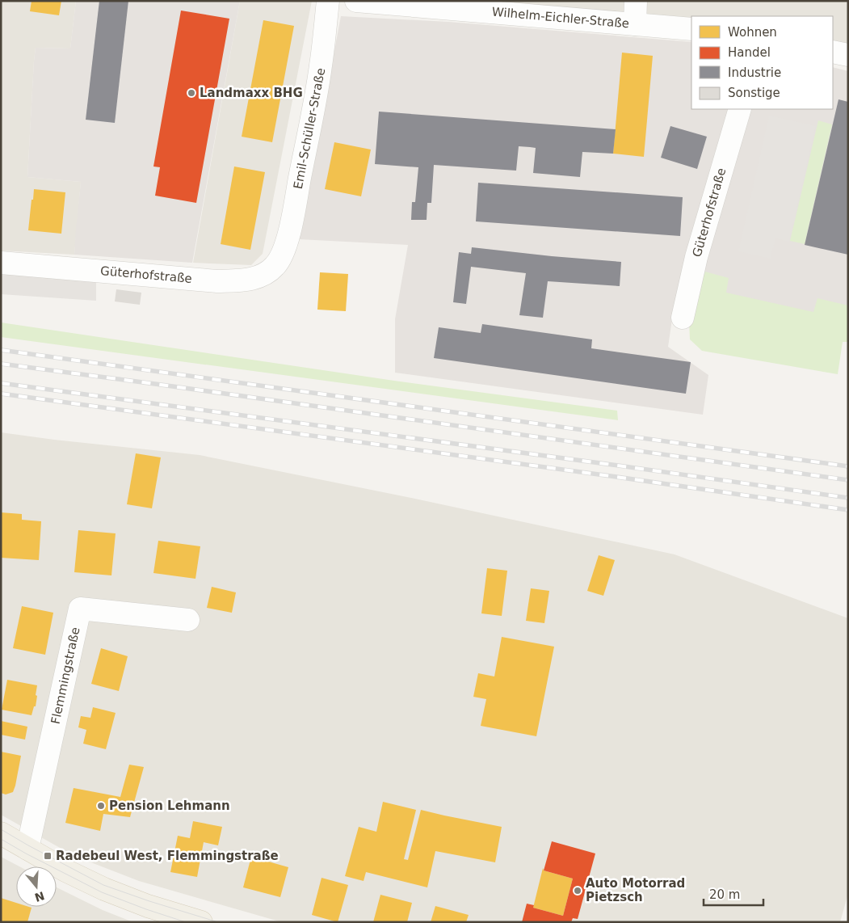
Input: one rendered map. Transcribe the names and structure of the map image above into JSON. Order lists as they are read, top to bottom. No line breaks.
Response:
{"streets":{"street":["Wilhelm-Eichler-Straße","Emil-Schüller-Straße","Güterhofstraße","Flemmingstraße"]},"crossings":[["Emil-Schüller-Straße","Güterhofstraße"]],"places":{"other":["Landmaxx BHG","Pension Lehmann","Auto Motorrad Pietzsch"],"transit":["Radebeul West, Flemmingstraße"]},"legend":["Wohnen","Handel","Industrie","Sonstige"],"scale_bar":"20 m","north":"bottom"}
